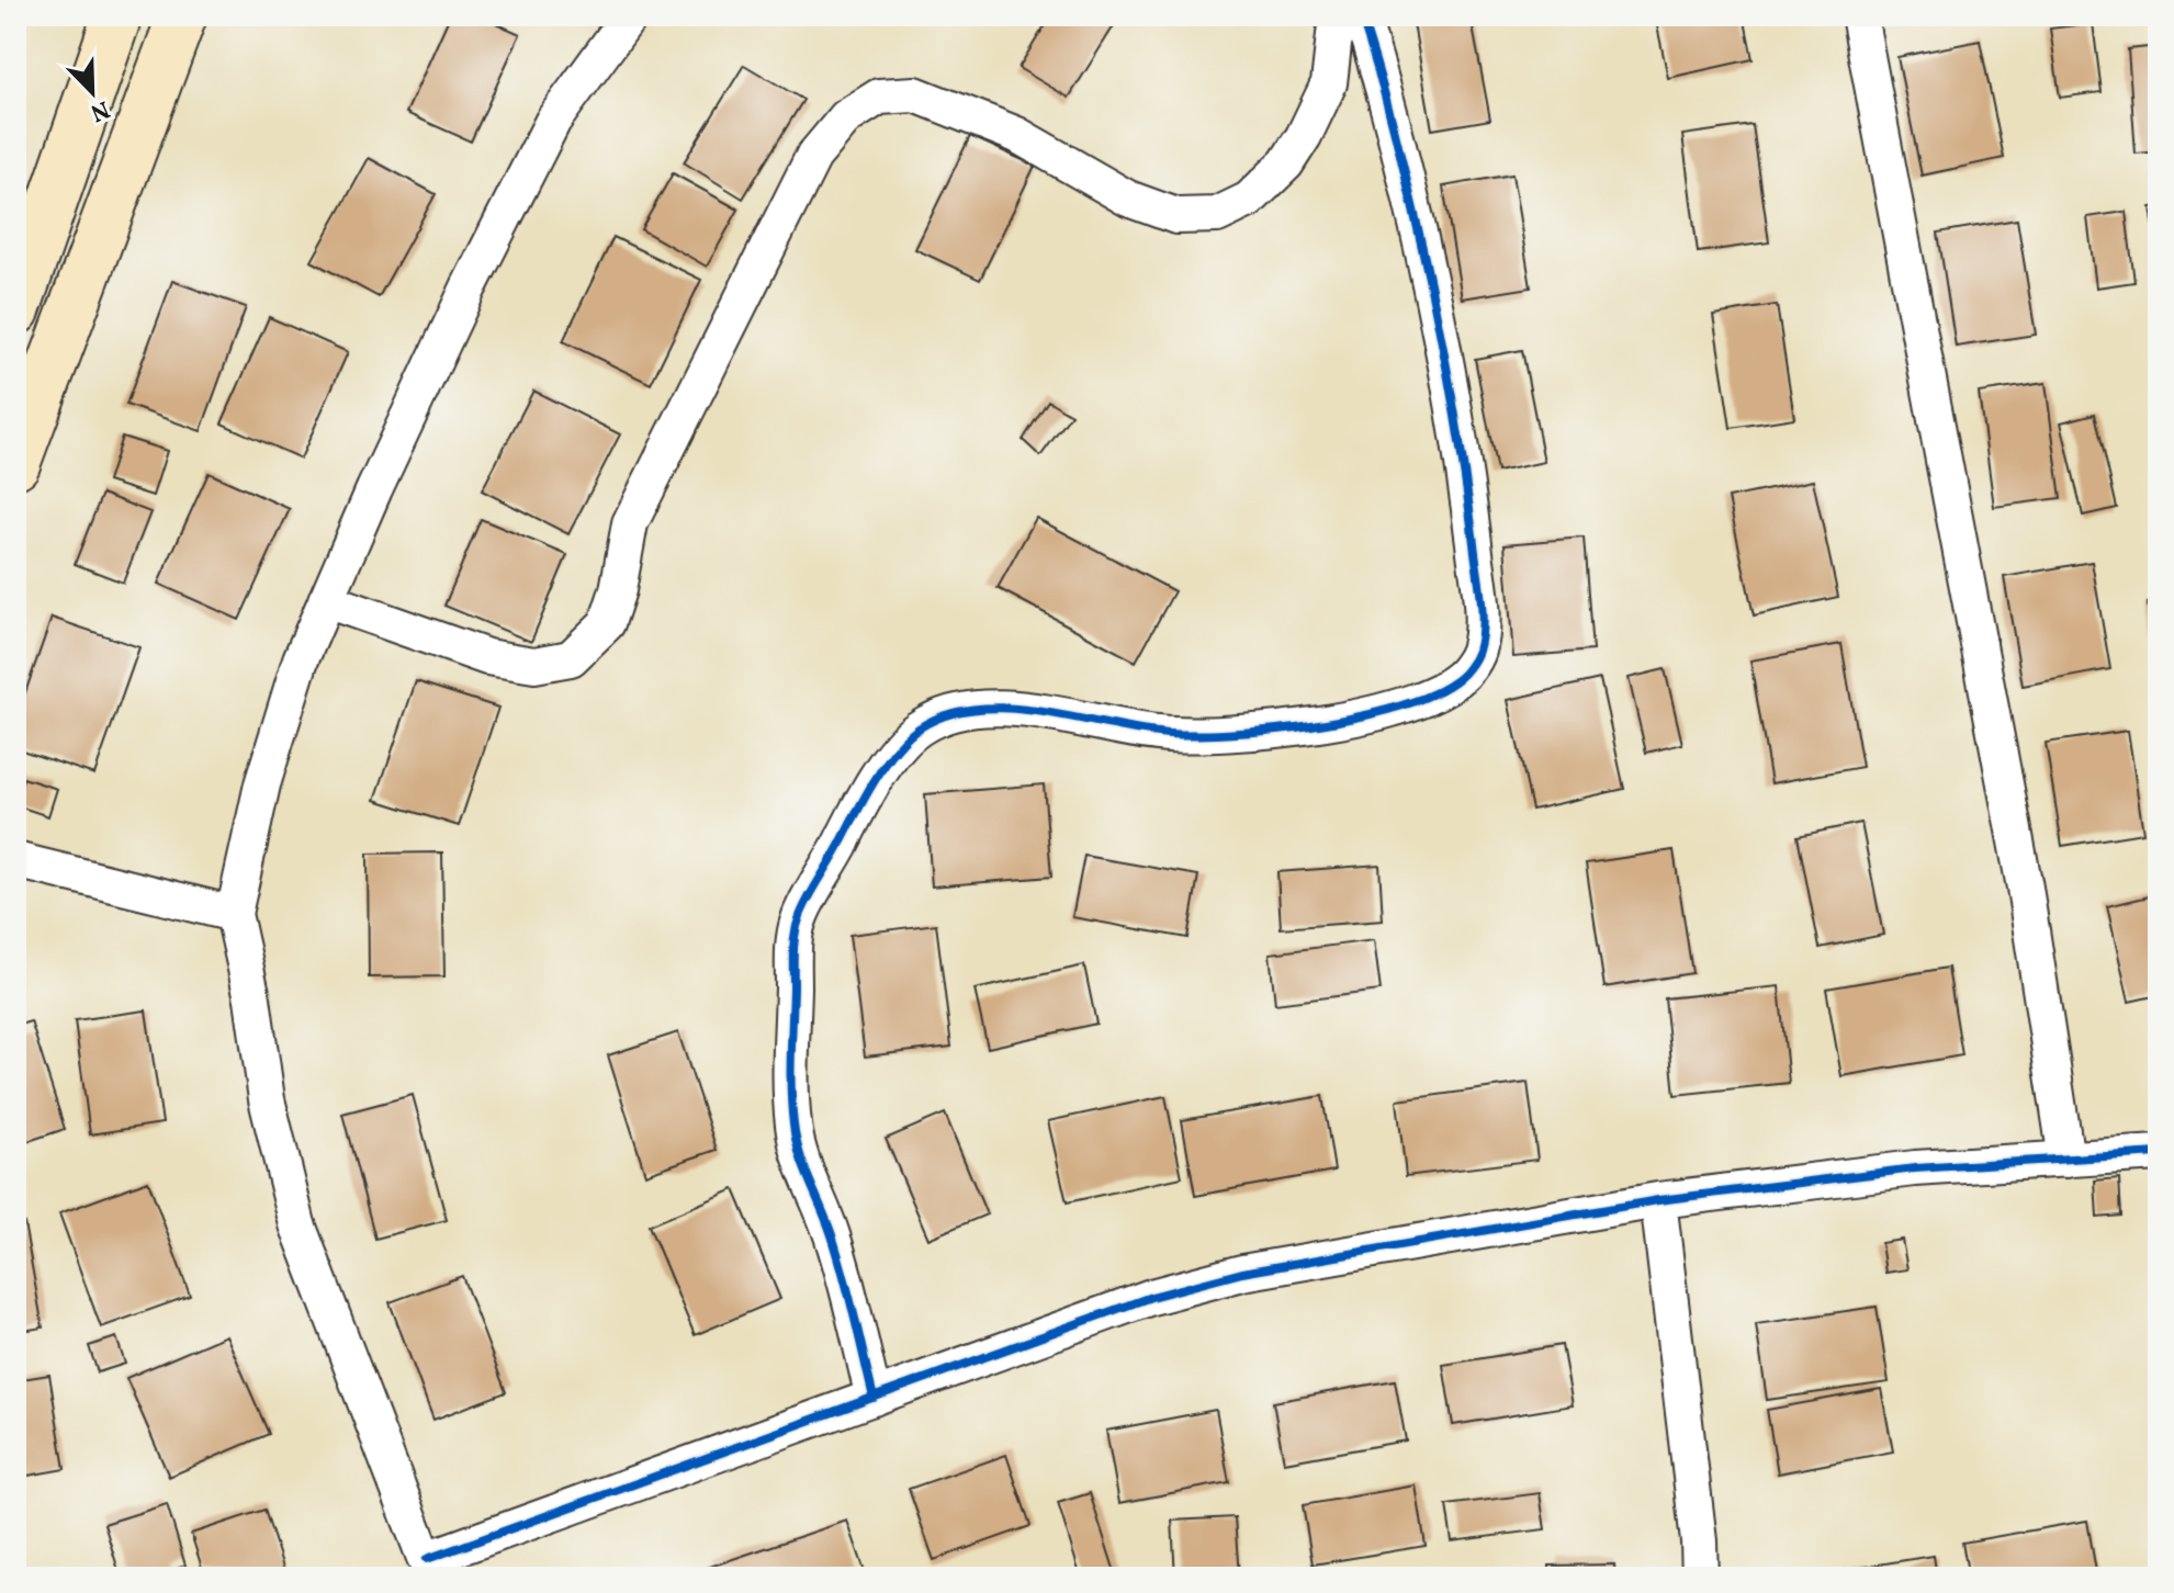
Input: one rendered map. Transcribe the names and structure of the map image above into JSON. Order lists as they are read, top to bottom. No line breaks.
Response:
{"north":"bottom right"}
